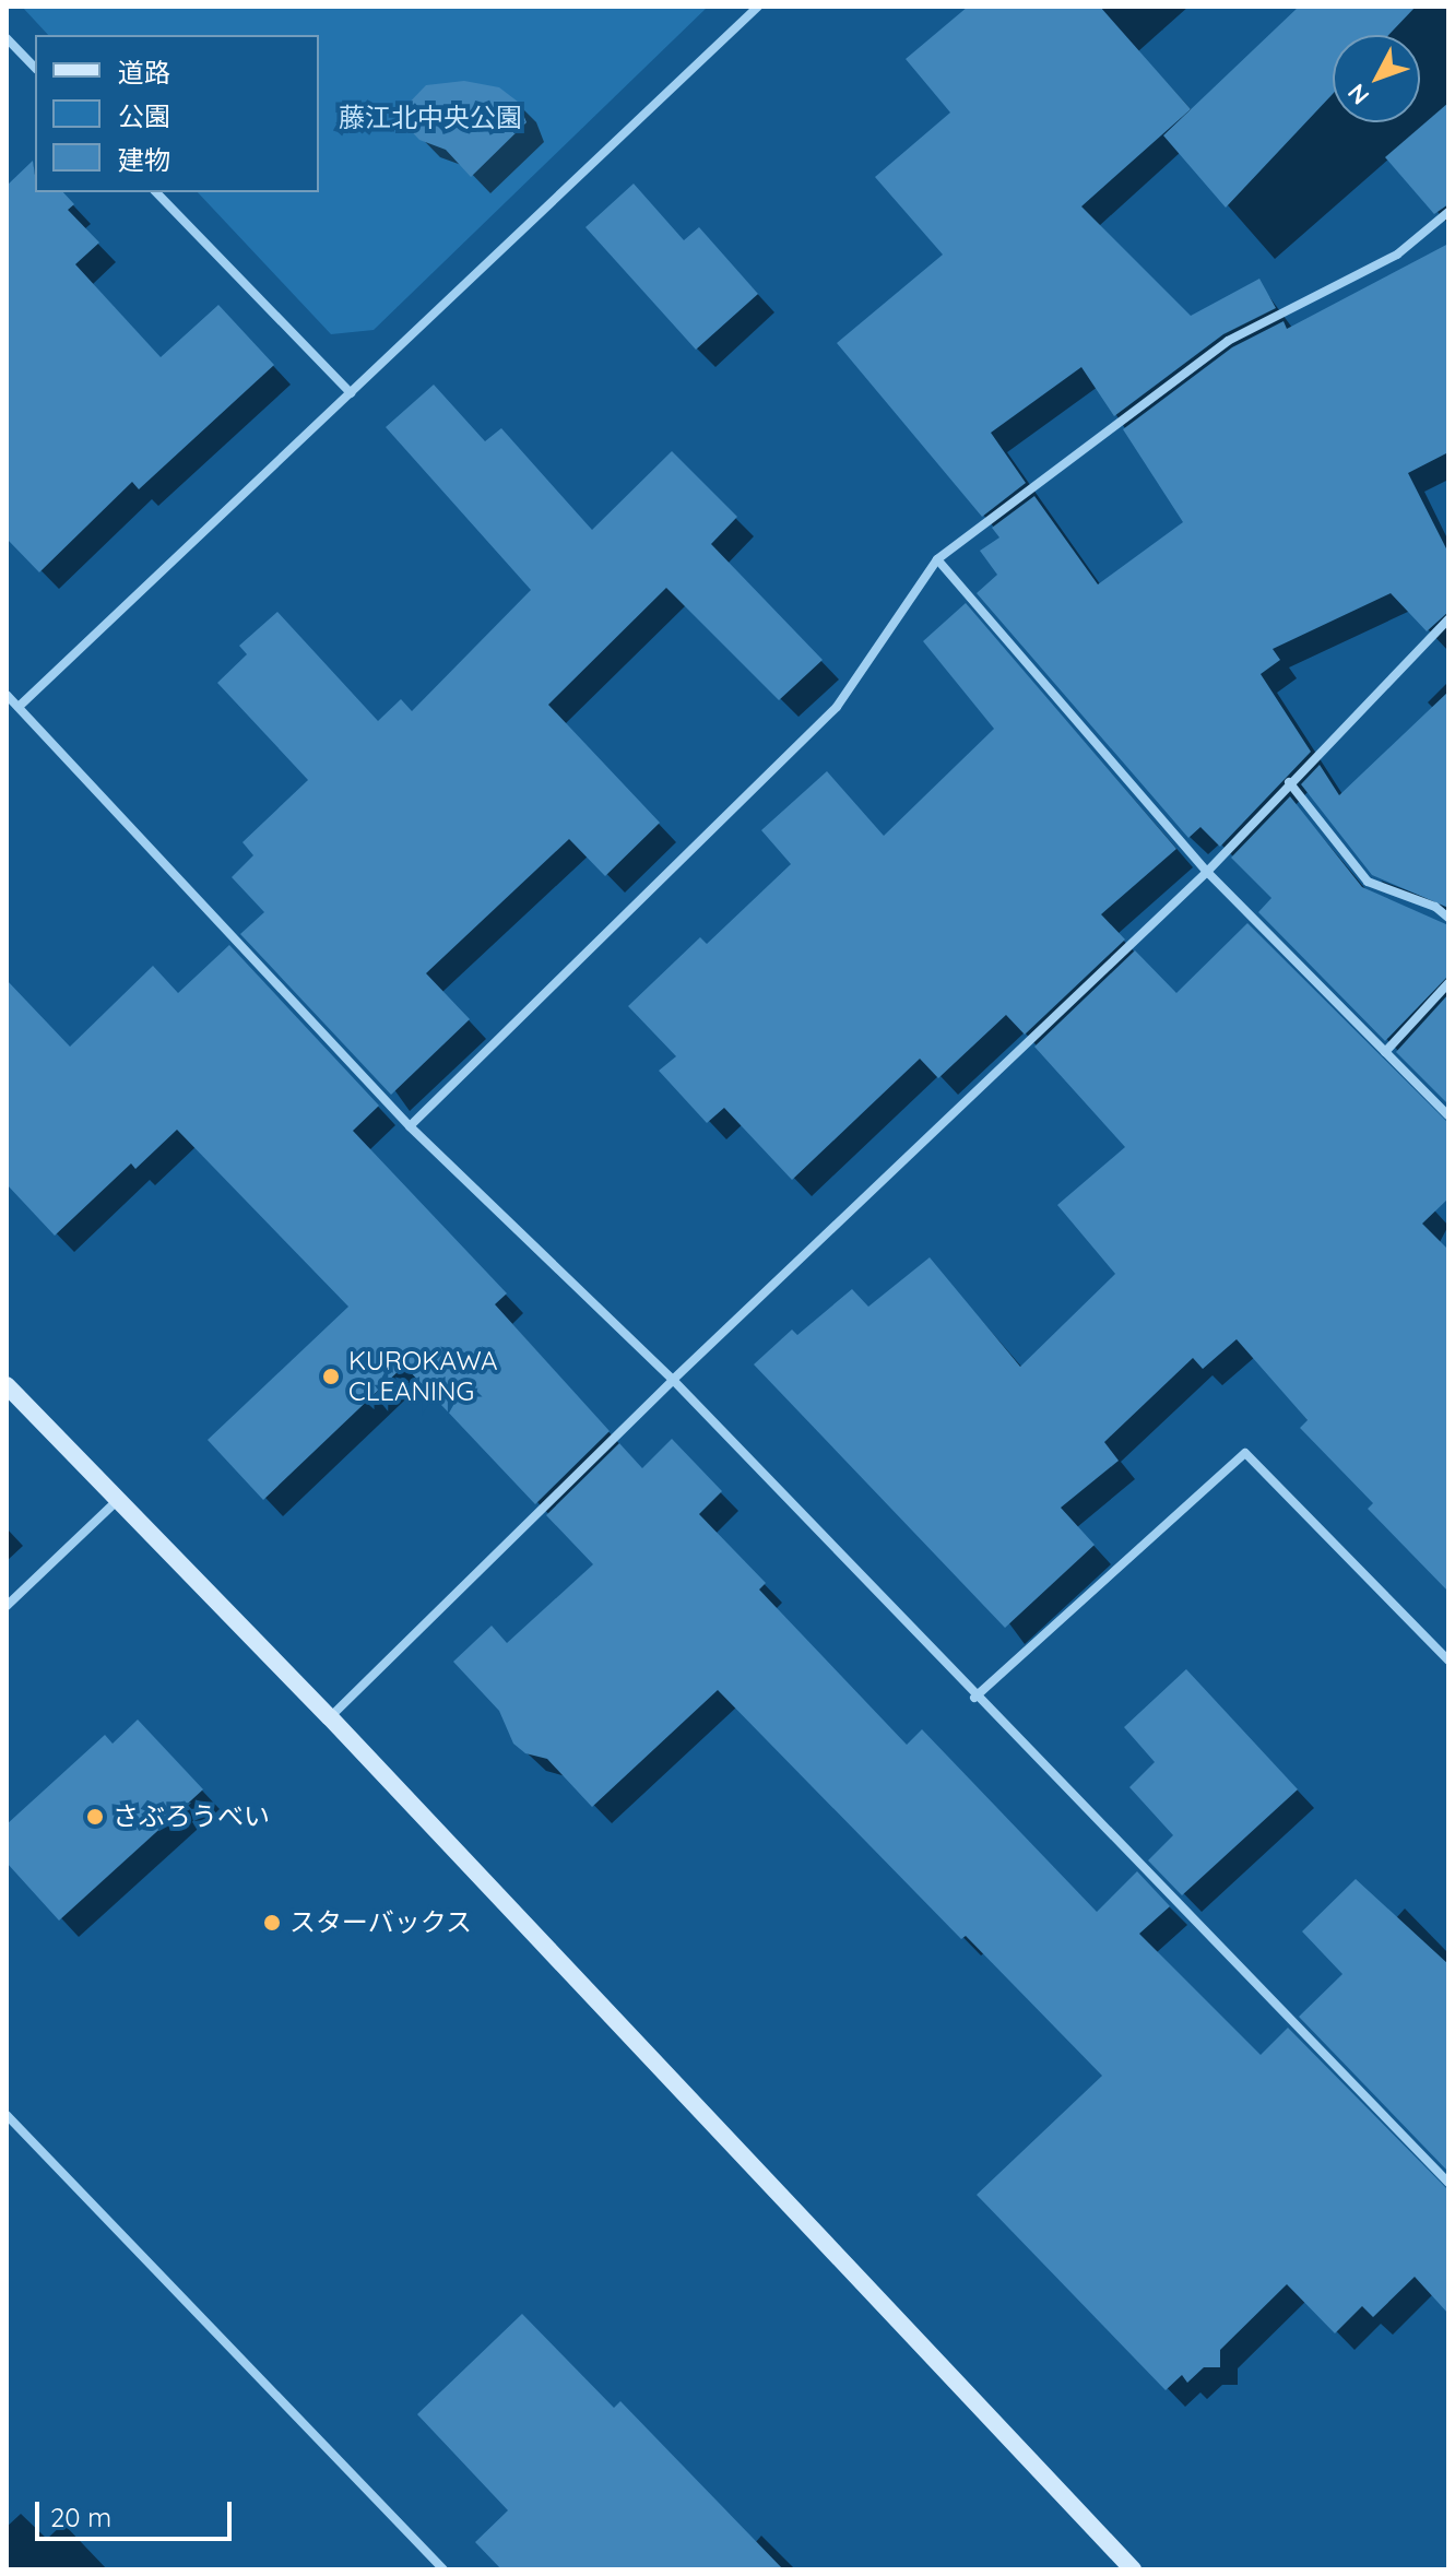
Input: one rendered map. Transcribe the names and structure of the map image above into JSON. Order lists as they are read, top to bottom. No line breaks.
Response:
{"parks":["藤江北中央公園"],"places":["KUROKAWA CLEANING","さぶろうべい","スターバックス"],"legend":["道路","公園","建物"],"scale_bar":"20 m","north":"bottom left"}
